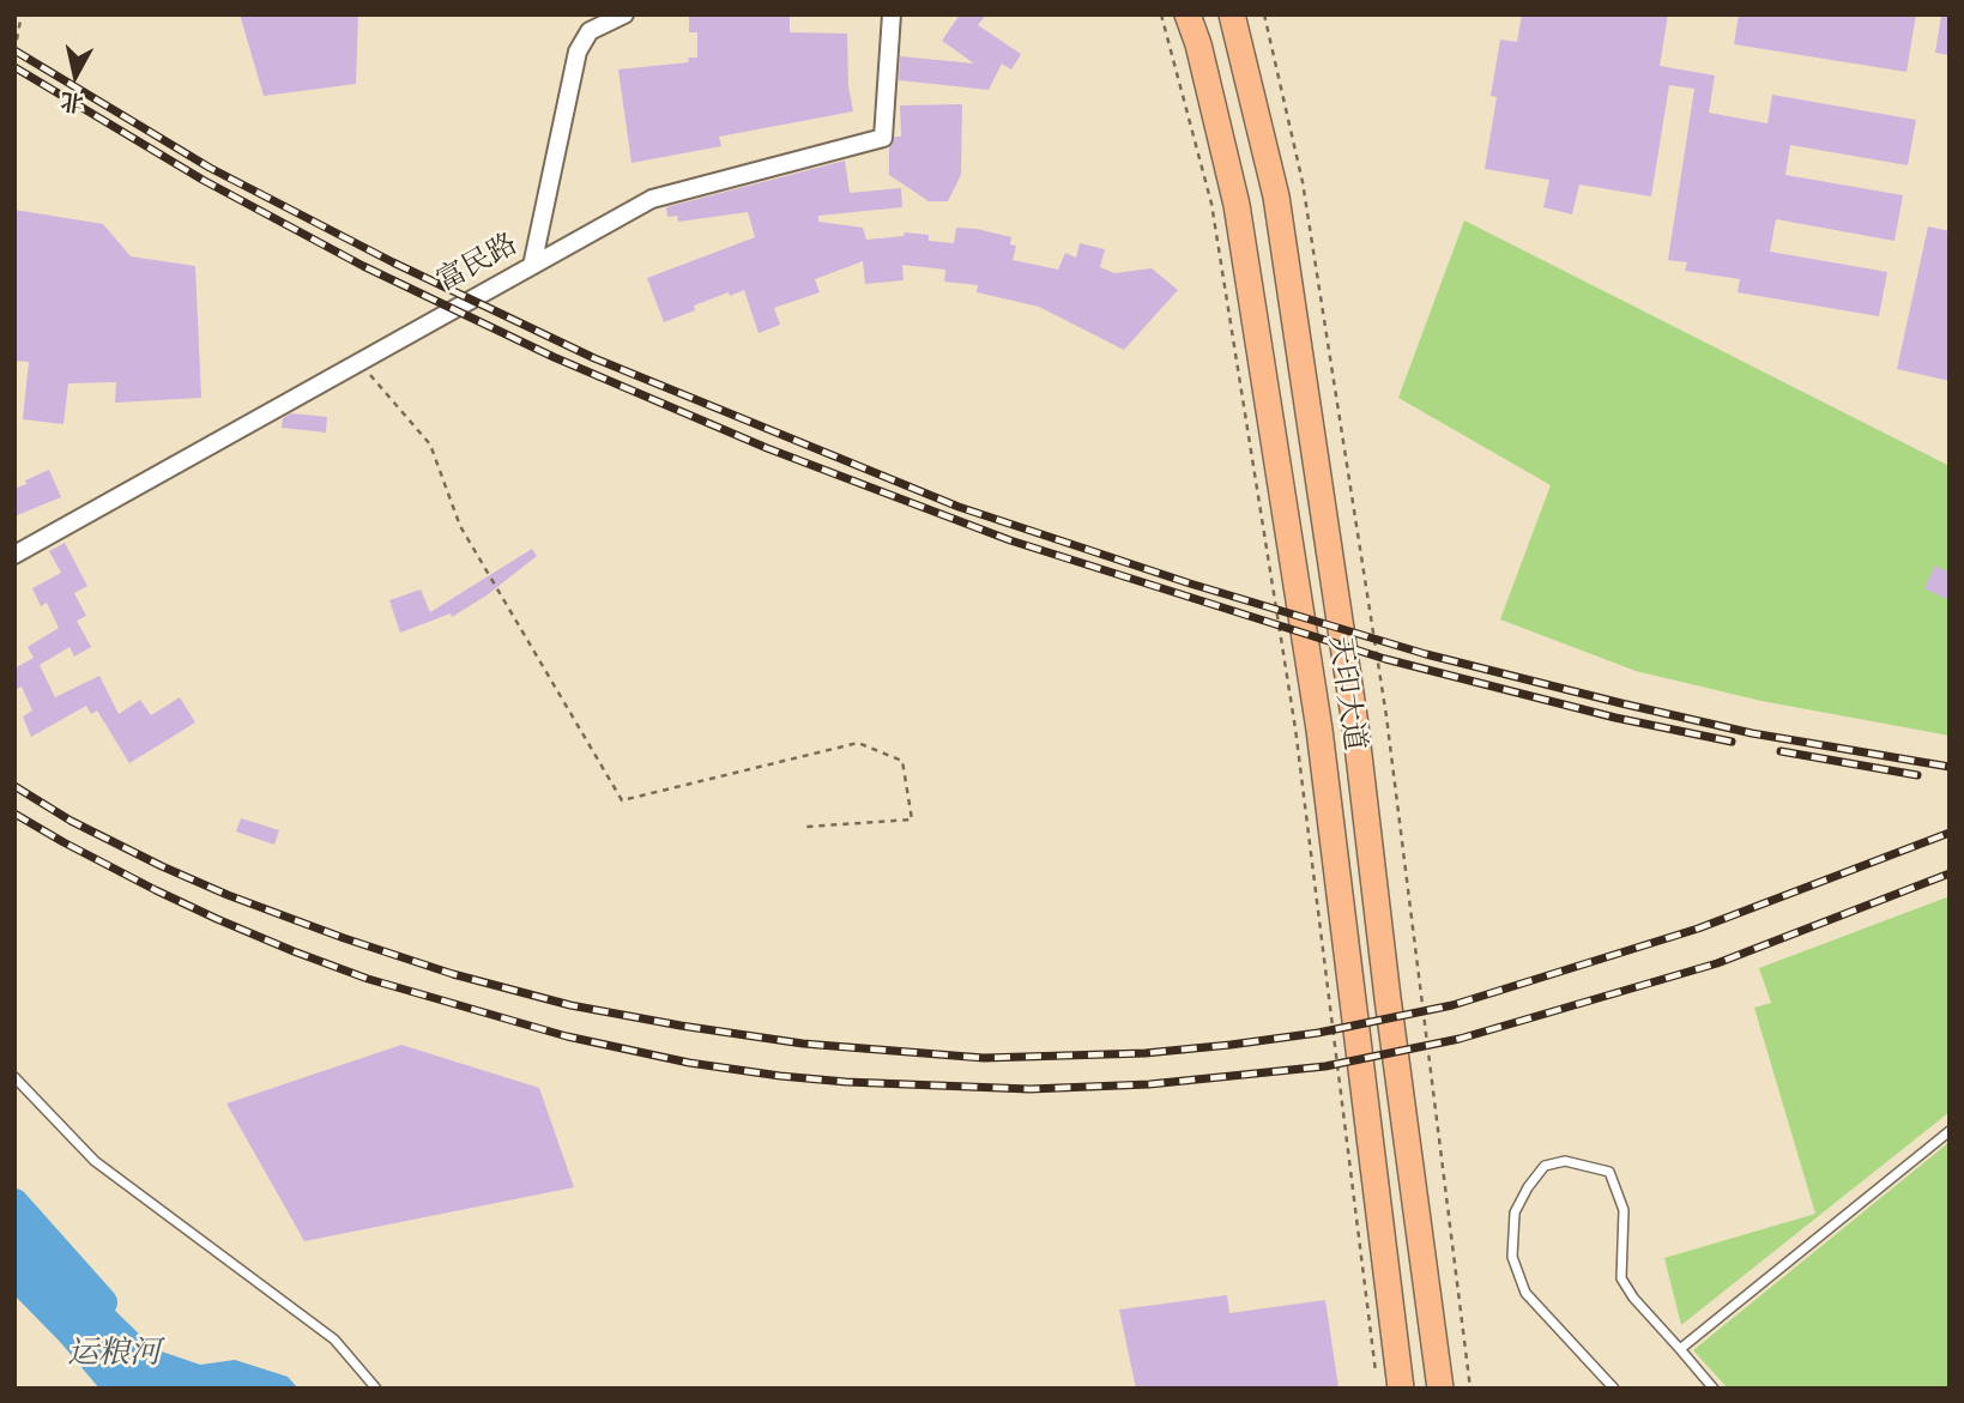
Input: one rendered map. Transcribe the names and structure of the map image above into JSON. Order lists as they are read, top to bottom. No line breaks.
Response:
{"streets":{"main road":["天印大道"],"street":["富民路"]},"water":["运粮河"],"north":"bottom"}
